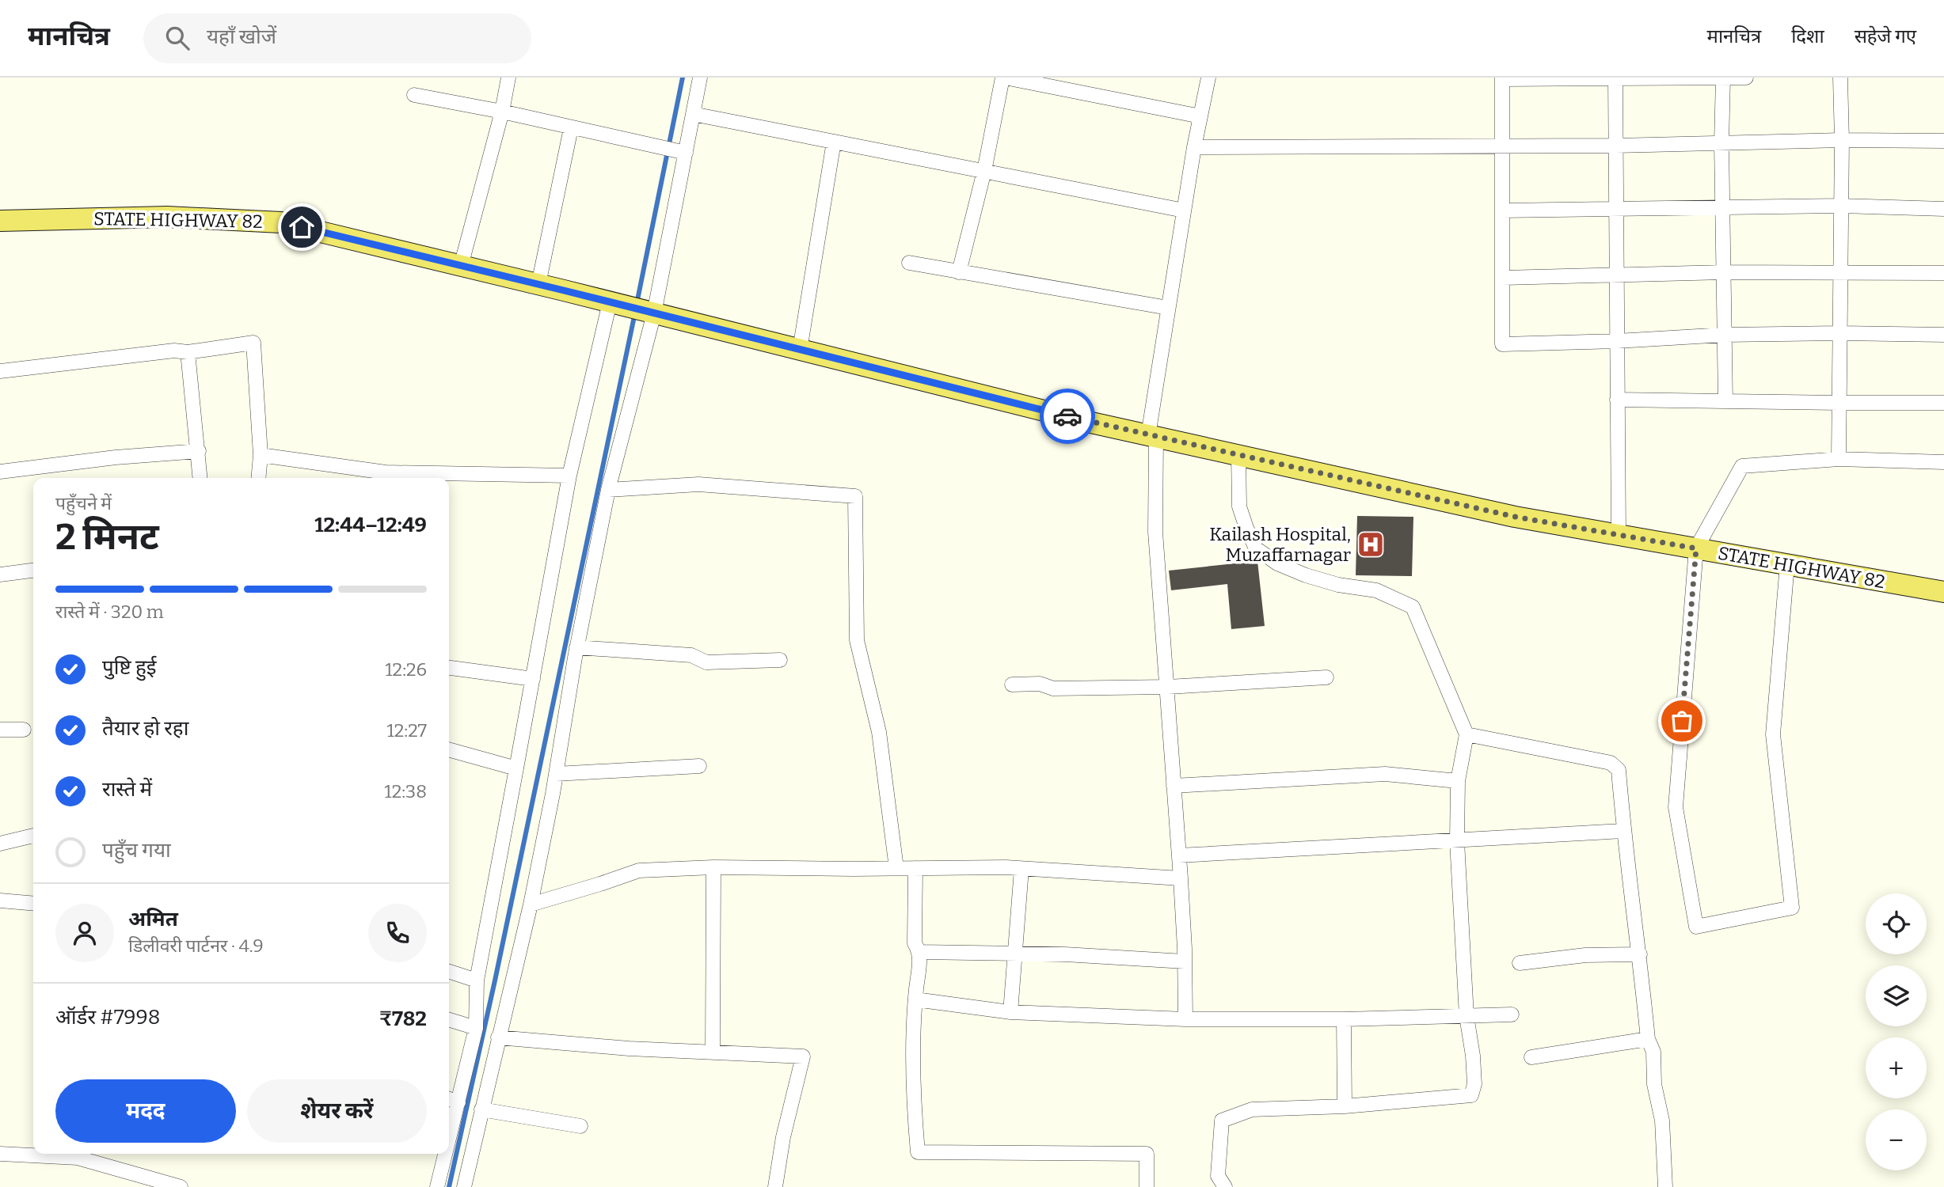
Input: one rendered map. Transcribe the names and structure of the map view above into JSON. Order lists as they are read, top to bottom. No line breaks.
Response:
{"streets":{"main road":["STATE HIGHWAY 82"]},"places":{"hospital":["Kailash Hospital, Muzaffarnagar"]},"page":{"header":"मानचित्र","search":"यहाँ खोजें","nav":["मानचित्र","दिशा","सहेजे गए"],"heading":["2 मिनट","पहुँचने में","12:44–12:49"],"panel":["अमित","डिलीवरी पार्टनर · 4.9","ऑर्डर #7998","₹782"],"bar":"रास्ते में · 320 m","list":[["पुष्टि हुई","12:26"],["तैयार हो रहा","12:27"],["रास्ते में","12:38"],"पहुँच गया"],"map_buttons":["+","−"],"buttons":["मदद","शेयर करें"]}}
